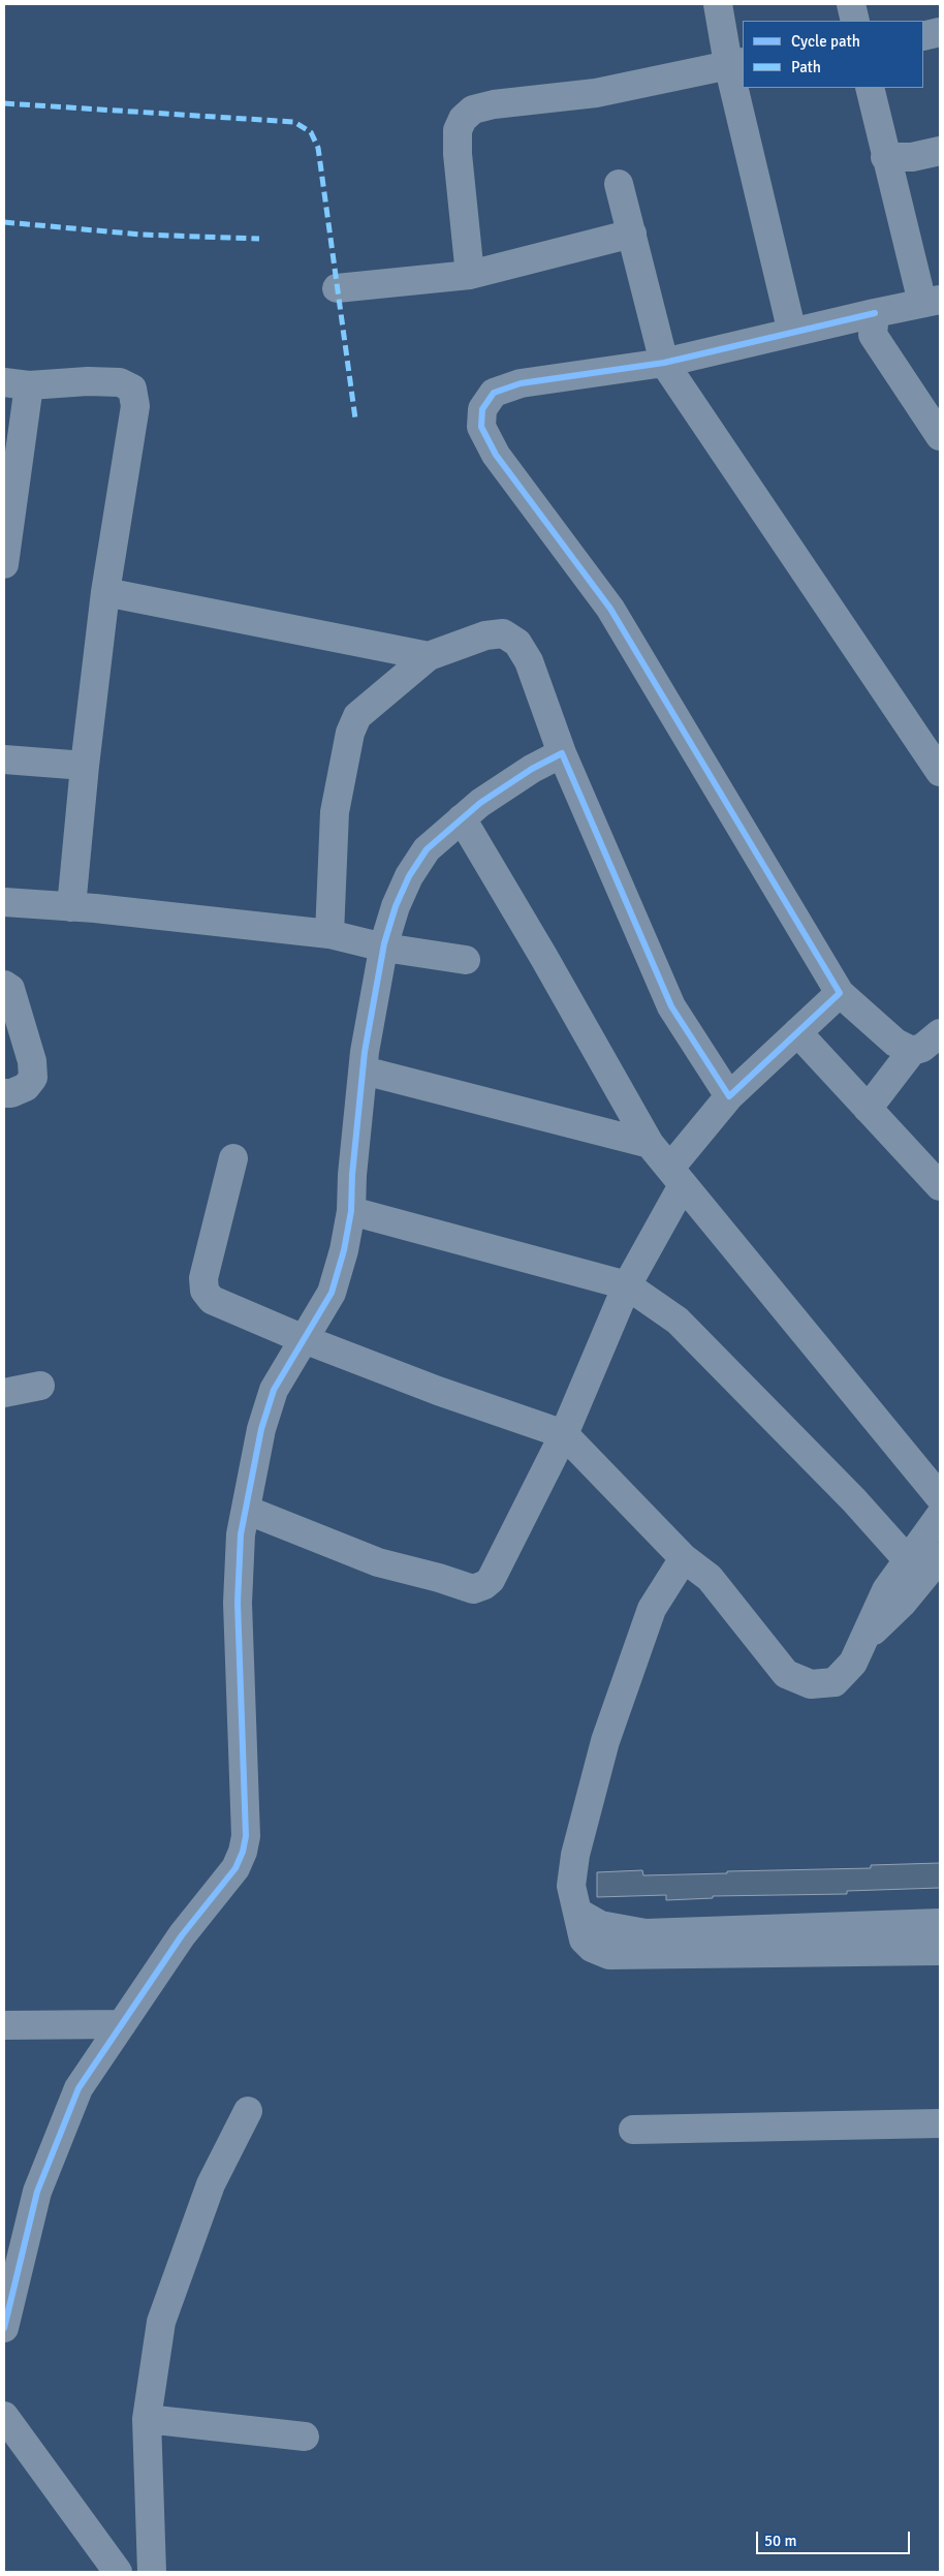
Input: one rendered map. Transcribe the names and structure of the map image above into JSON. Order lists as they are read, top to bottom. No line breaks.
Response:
{"legend":["Cycle path","Path"],"scale_bar":"50 m"}
